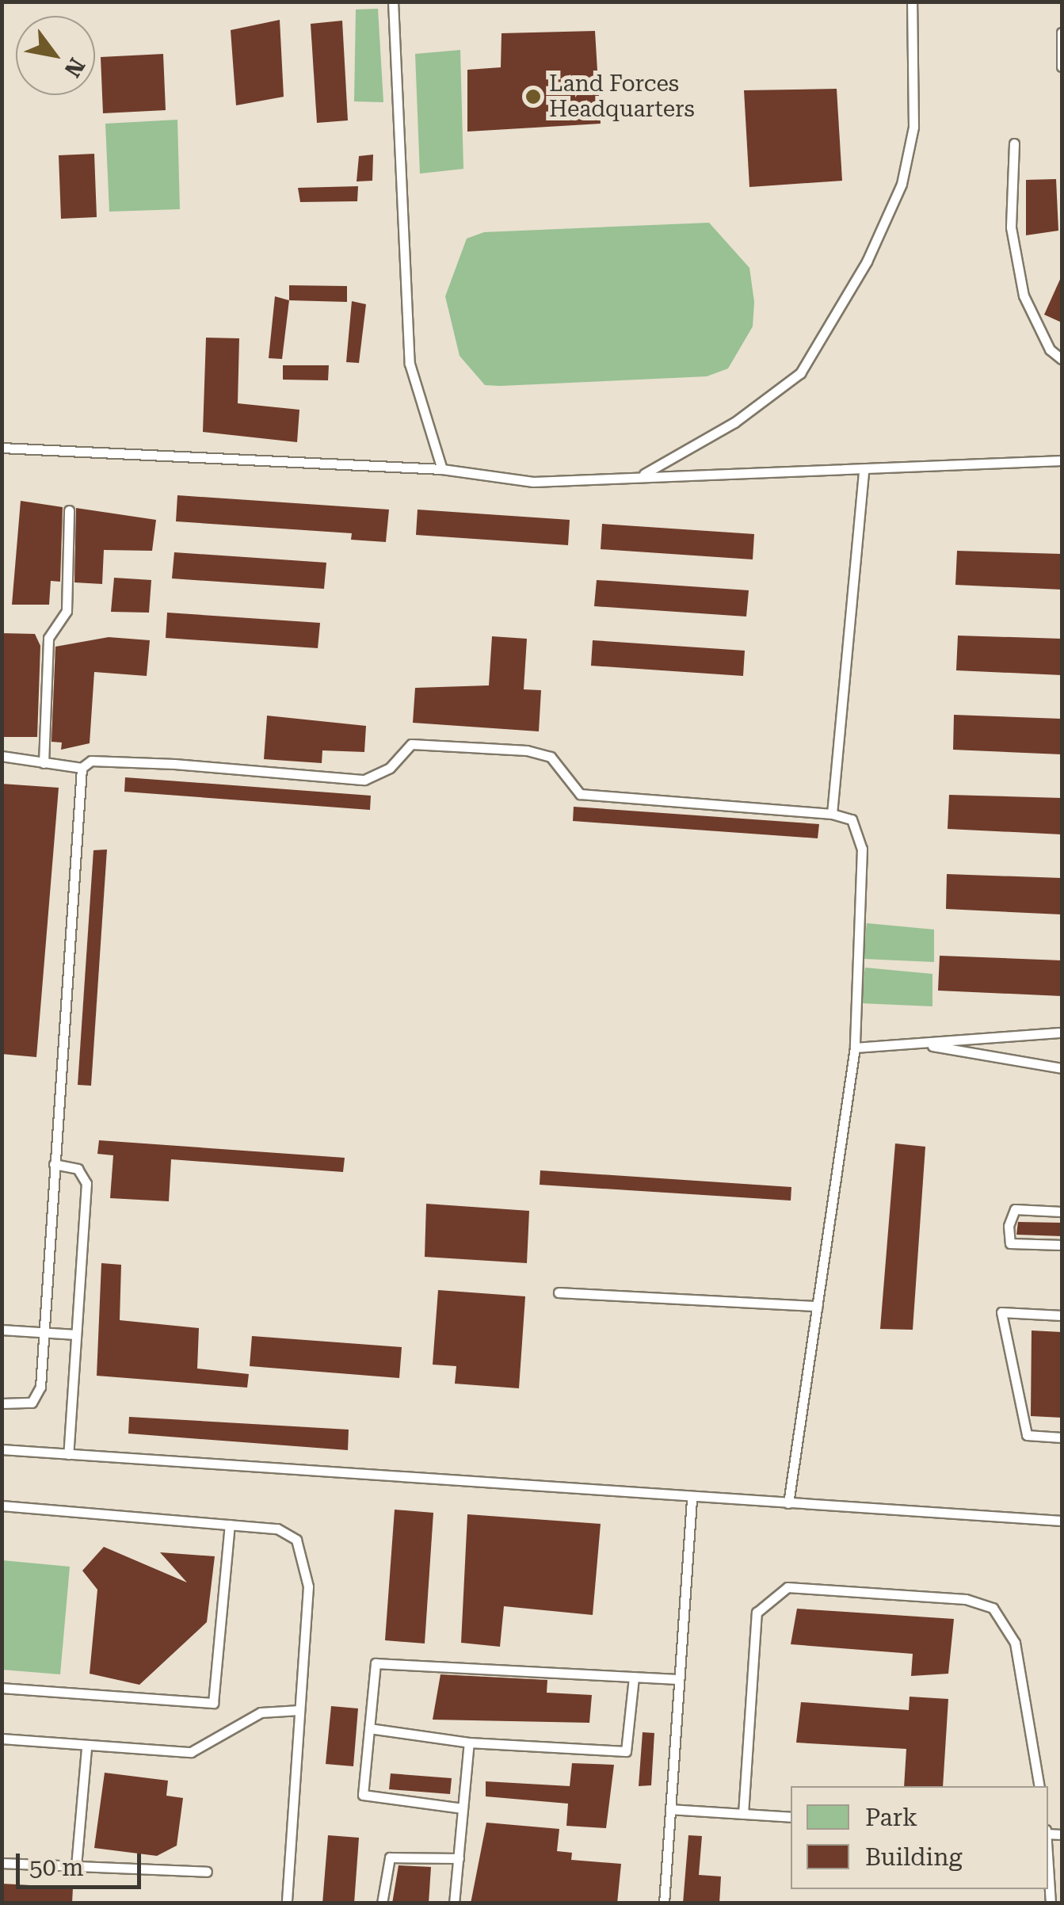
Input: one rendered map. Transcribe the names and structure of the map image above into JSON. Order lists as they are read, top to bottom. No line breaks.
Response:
{"places":["Land Forces Headquarters"],"legend":["Park","Building"],"scale_bar":"50 m","north":"bottom right"}
